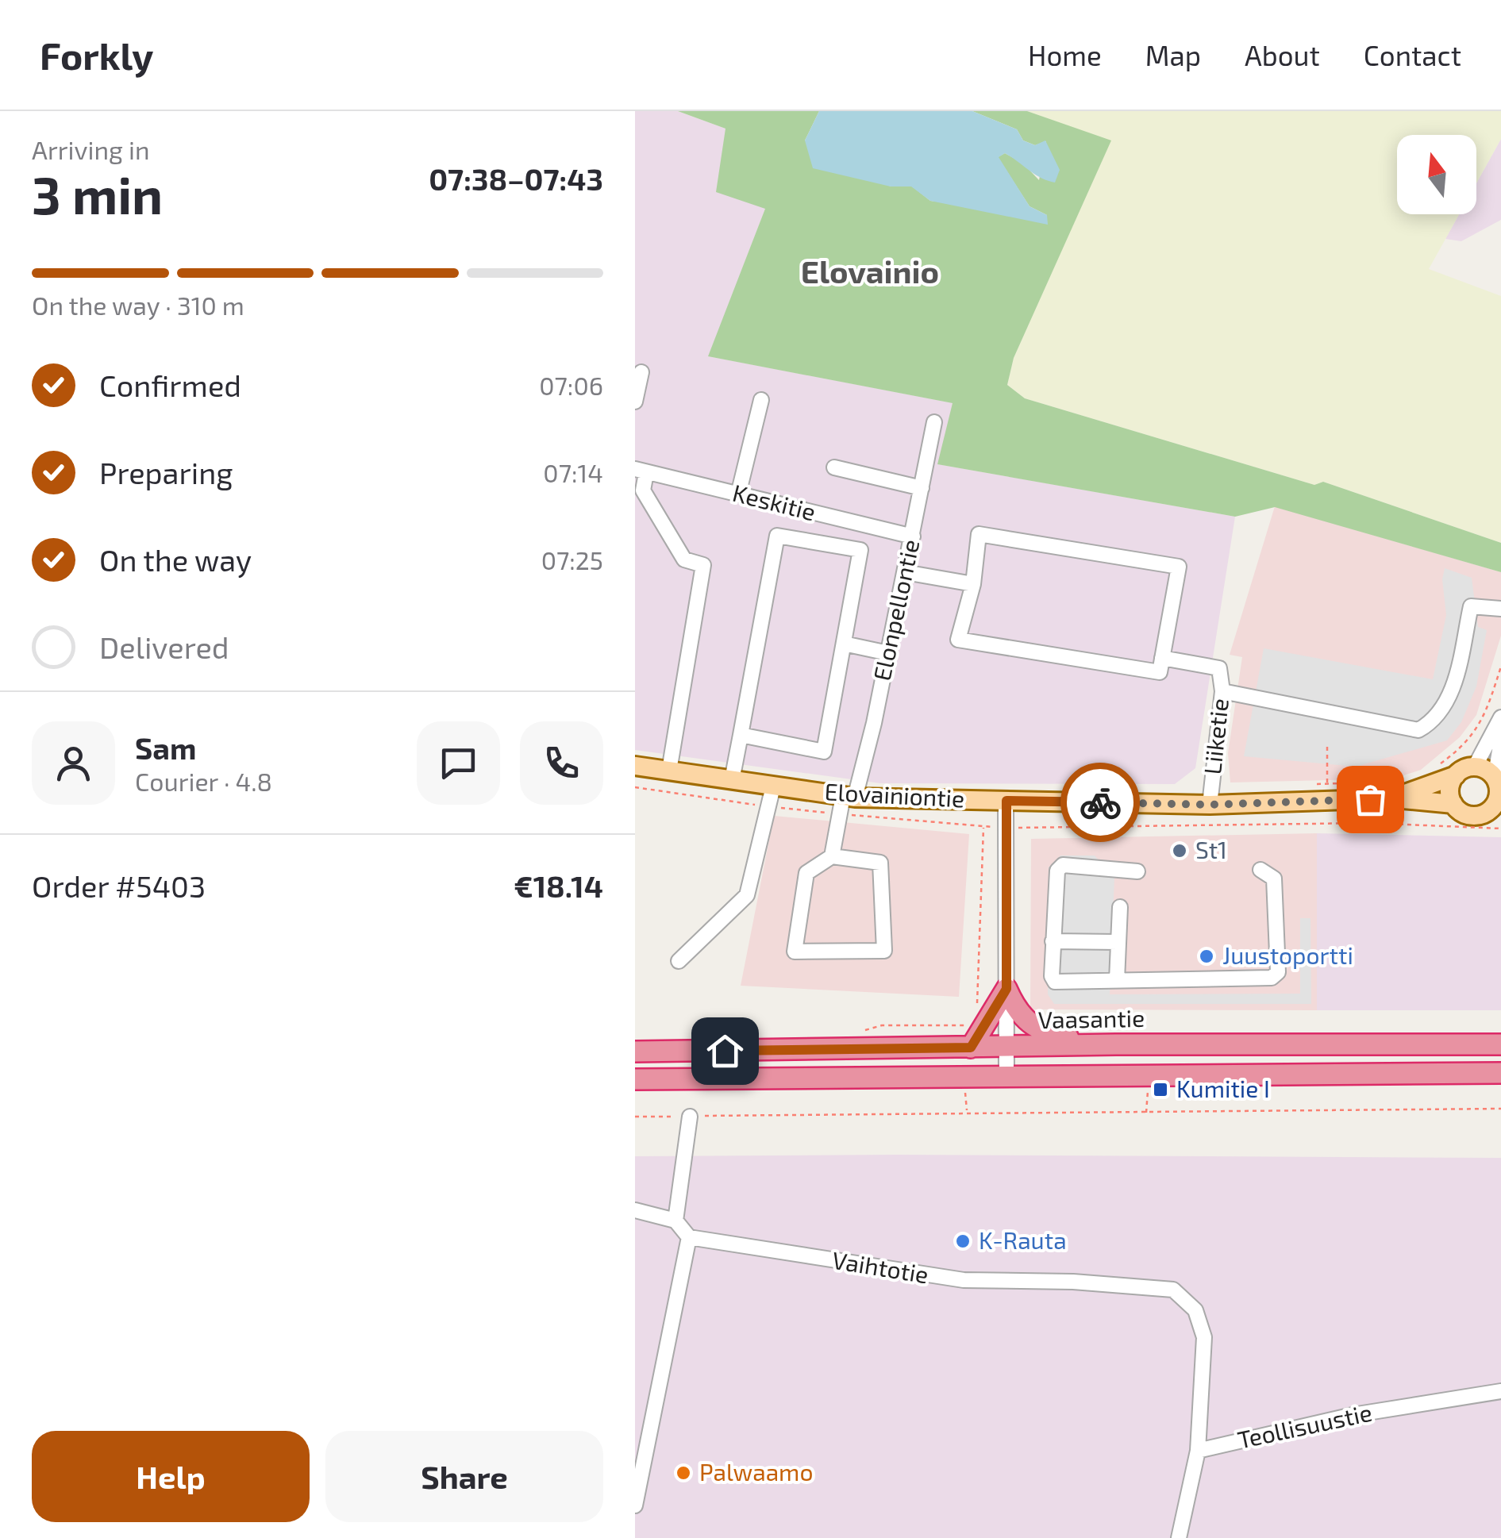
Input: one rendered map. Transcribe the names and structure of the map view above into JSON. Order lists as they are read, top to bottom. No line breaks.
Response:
{"streets":{"highway":["Vaasantie"],"main road":["Elovainiontie"],"street":["Keskitie","Elonpellontie","Liiketie","Vaihtotie","Teollisuustie"]},"crossings":[["Keskitie","Elonpellontie"],["Elonpellontie","Elovainiontie"],["Liiketie","Elovainiontie"],["Vaihtotie","Teollisuustie"]],"districts":["Elovainio"],"places":{"other":["St1","Juustoportti","K-Rauta","Palwaamo"],"transit":["Kumitie I"]},"north":"top","page":{"header":"Forkly","nav":["Home","Map","About","Contact"],"heading":["3 min","Arriving in","07:38–07:43"],"panel":["Sam","Courier · 4.8","Order #5403","€18.14"],"bar":"On the way · 310 m","list":[["Confirmed","07:06"],["Preparing","07:14"],["On the way","07:25"],"Delivered"],"buttons":["Help","Share"]}}
